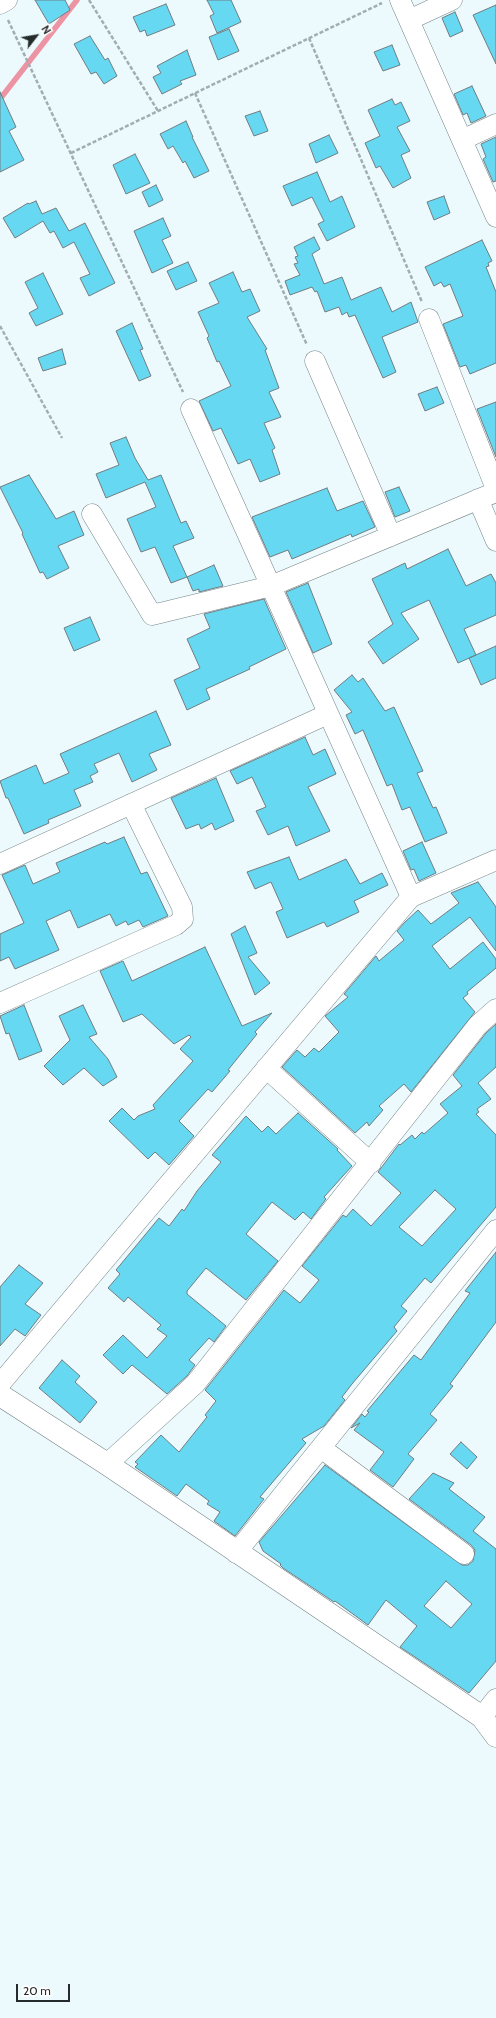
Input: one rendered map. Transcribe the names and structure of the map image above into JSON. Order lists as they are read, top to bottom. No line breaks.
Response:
{"scale_bar":"20 m","north":"top right"}
